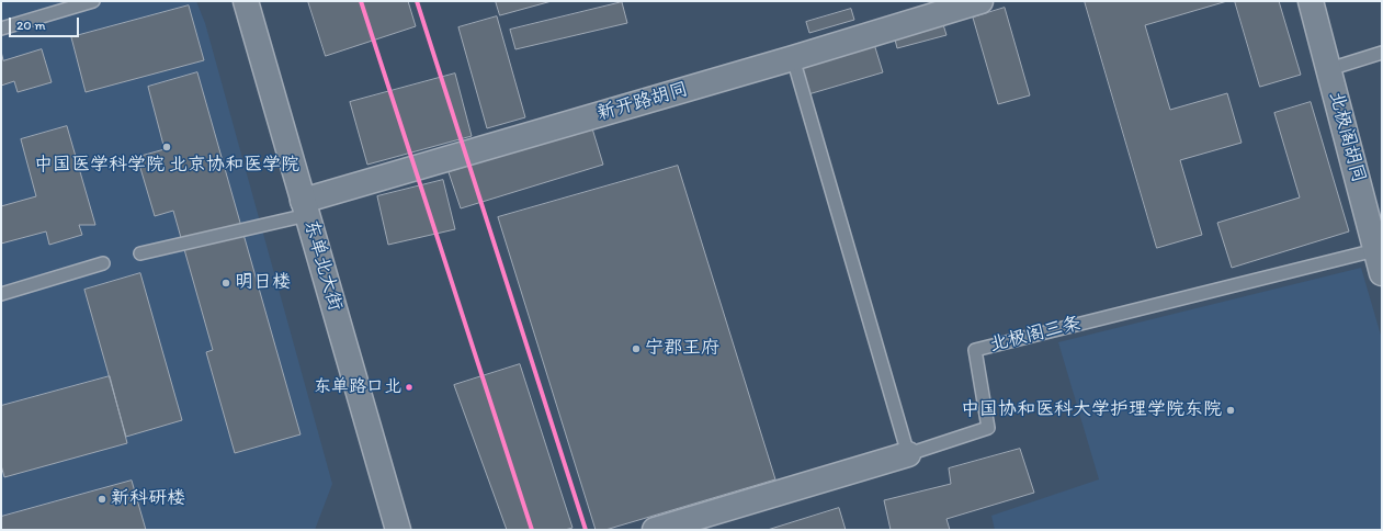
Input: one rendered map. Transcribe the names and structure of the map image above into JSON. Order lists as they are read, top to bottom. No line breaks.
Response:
{"streets":{"street":["新开路胡同","北极阁胡同","东单北大街","北极阁三条"]},"crossings":[["新开路胡同","东单北大街"],["北极阁胡同","北极阁三条"]],"places":["中国医学科学院 北京协和医学院","明日楼","宁郡王府","东单路口北","中国协和医科大学护理学院东院","新科研楼"],"scale_bar":"20 m"}
